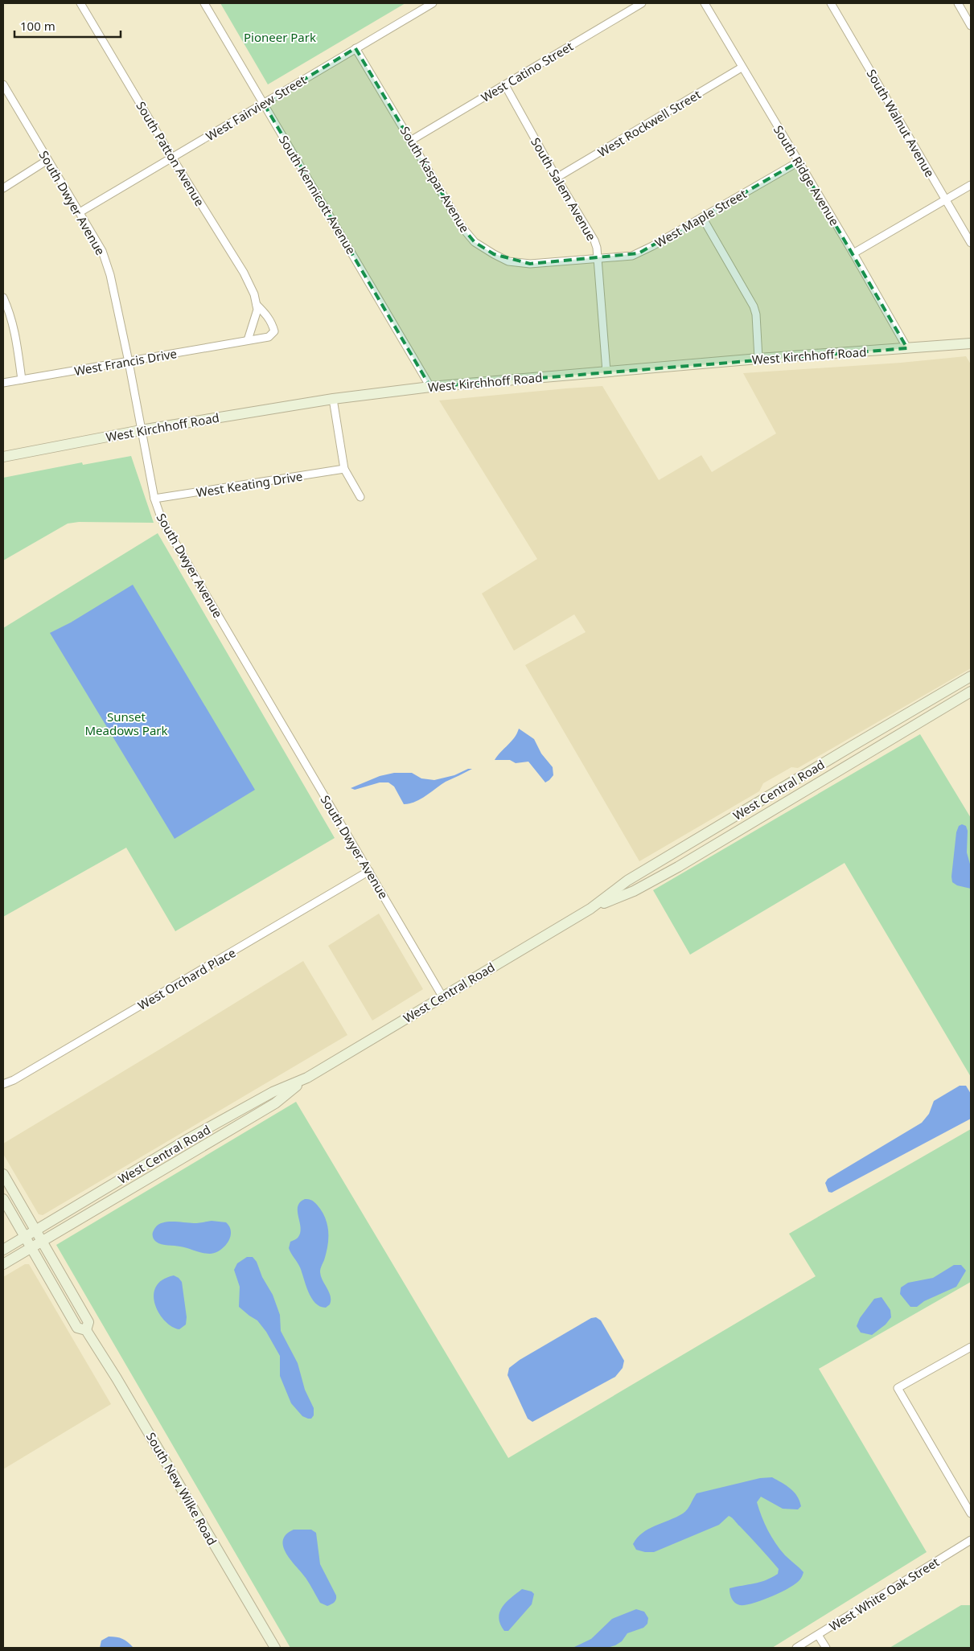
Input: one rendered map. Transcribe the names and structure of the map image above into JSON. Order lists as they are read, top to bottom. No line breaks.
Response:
{"streets":{"main road":["West Kirchhoff Road","West Central Road","South New Wilke Road"],"street":["West Catino Street","West Fairview Street","West Rockwell Street","South Walnut Avenue","South Patton Avenue","South Ridge Avenue","South Kaspar Avenue","South Salem Avenue","South Kennicott Avenue","South Dwyer Avenue","West Maple Street","West Francis Drive","West Keating Drive","West Orchard Place","West White Oak Street"]},"crossings":[["West Catino Street","South Kaspar Avenue"],["West Catino Street","South Salem Avenue"],["West Fairview Street","South Patton Avenue"],["West Fairview Street","South Kaspar Avenue"],["West Fairview Street","South Kennicott Avenue"],["West Fairview Street","South Dwyer Avenue"],["West Rockwell Street","South Ridge Avenue"],["West Rockwell Street","South Salem Avenue"],["South Patton Avenue","West Francis Drive"],["South Ridge Avenue","West Maple Street"],["South Ridge Avenue","West Kirchhoff Road"],["South Kaspar Avenue","South Salem Avenue"],["South Kaspar Avenue","West Maple Street"],["South Salem Avenue","West Maple Street"],["South Salem Avenue","West Kirchhoff Road"],["South Kennicott Avenue","West Kirchhoff Road"],["South Dwyer Avenue","West Kirchhoff Road"],["South Dwyer Avenue","West Francis Drive"],["South Dwyer Avenue","West Keating Drive"],["South Dwyer Avenue","West Central Road"],["South Dwyer Avenue","West Orchard Place"],["West Central Road","South New Wilke Road"]],"parks":["Pioneer Park","Sunset Meadows Park"],"scale_bar":"100 m"}
